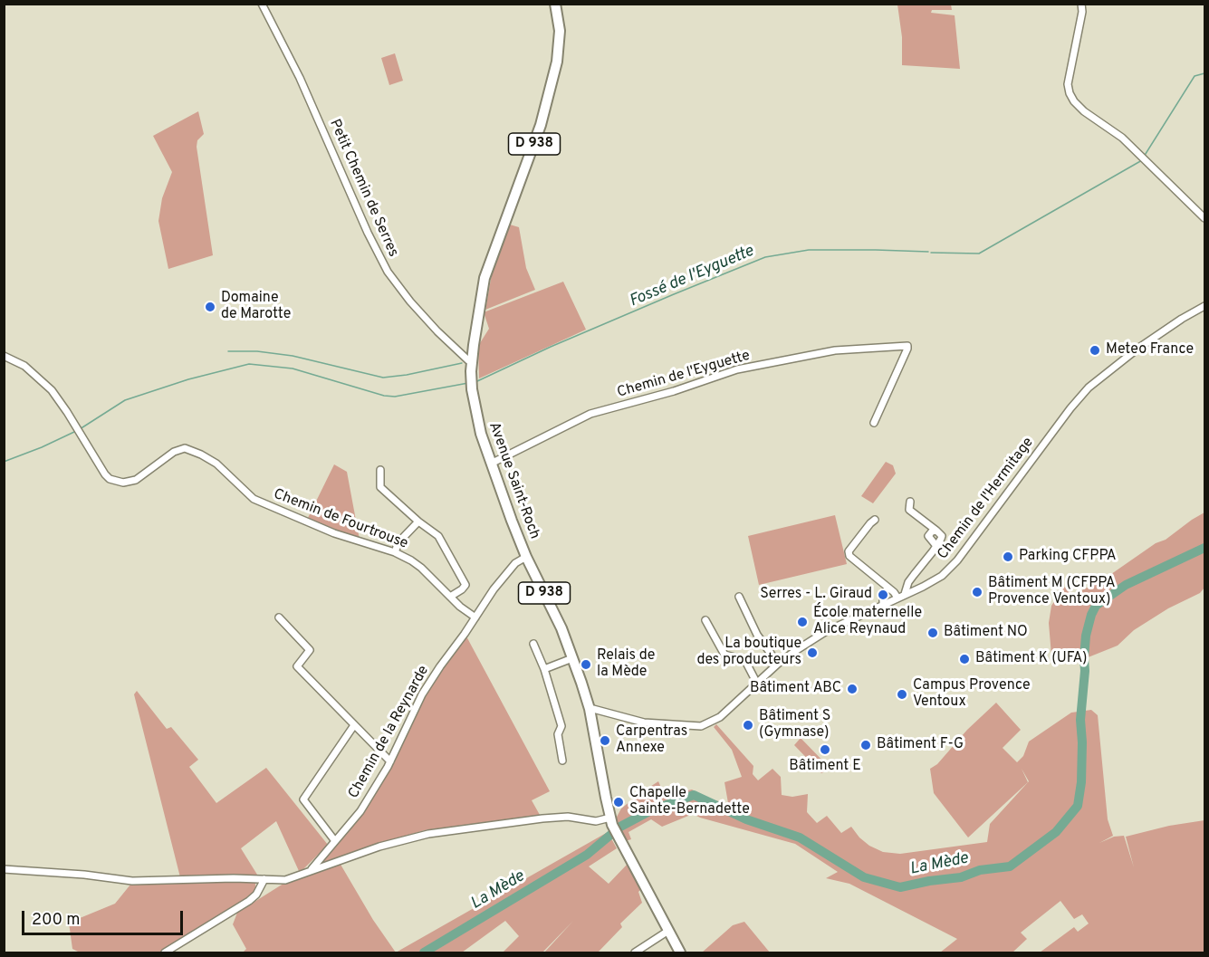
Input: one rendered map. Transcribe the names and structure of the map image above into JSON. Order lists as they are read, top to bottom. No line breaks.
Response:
{"streets":{"main road":["D 938","Avenue Saint-Roch"],"street":["Petit Chemin de Serres","Chemin de l'Eyguette","Chemin de l'Hermitage","Chemin de Fourtrouse","Chemin de la Reynarde"]},"crossings":[["D 938","Avenue Saint-Roch"],["Petit Chemin de Serres","Avenue Saint-Roch"],["Chemin de l'Eyguette","Avenue Saint-Roch"],["Avenue Saint-Roch","Chemin de l'Hermitage"],["Avenue Saint-Roch","Chemin de la Reynarde"],["Chemin de Fourtrouse","Chemin de la Reynarde"]],"water":["Fossé de l'Eyguette","La Mède"],"places":["Domaine de Marotte","Meteo France","Parking CFPPA","Bâtiment M (CFPPA Provence Ventoux)","Serres - L. Giraud","École maternelle Alice Reynaud","Bâtiment NO","La boutique des producteurs","Bâtiment K (UFA)","Relais de la Mède","Bâtiment ABC","Campus Provence Ventoux","Bâtiment S (Gymnase)","Carpentras Annexe","Bâtiment F-G","Bâtiment E","Chapelle Sainte-Bernadette"],"scale_bar":"200 m"}
